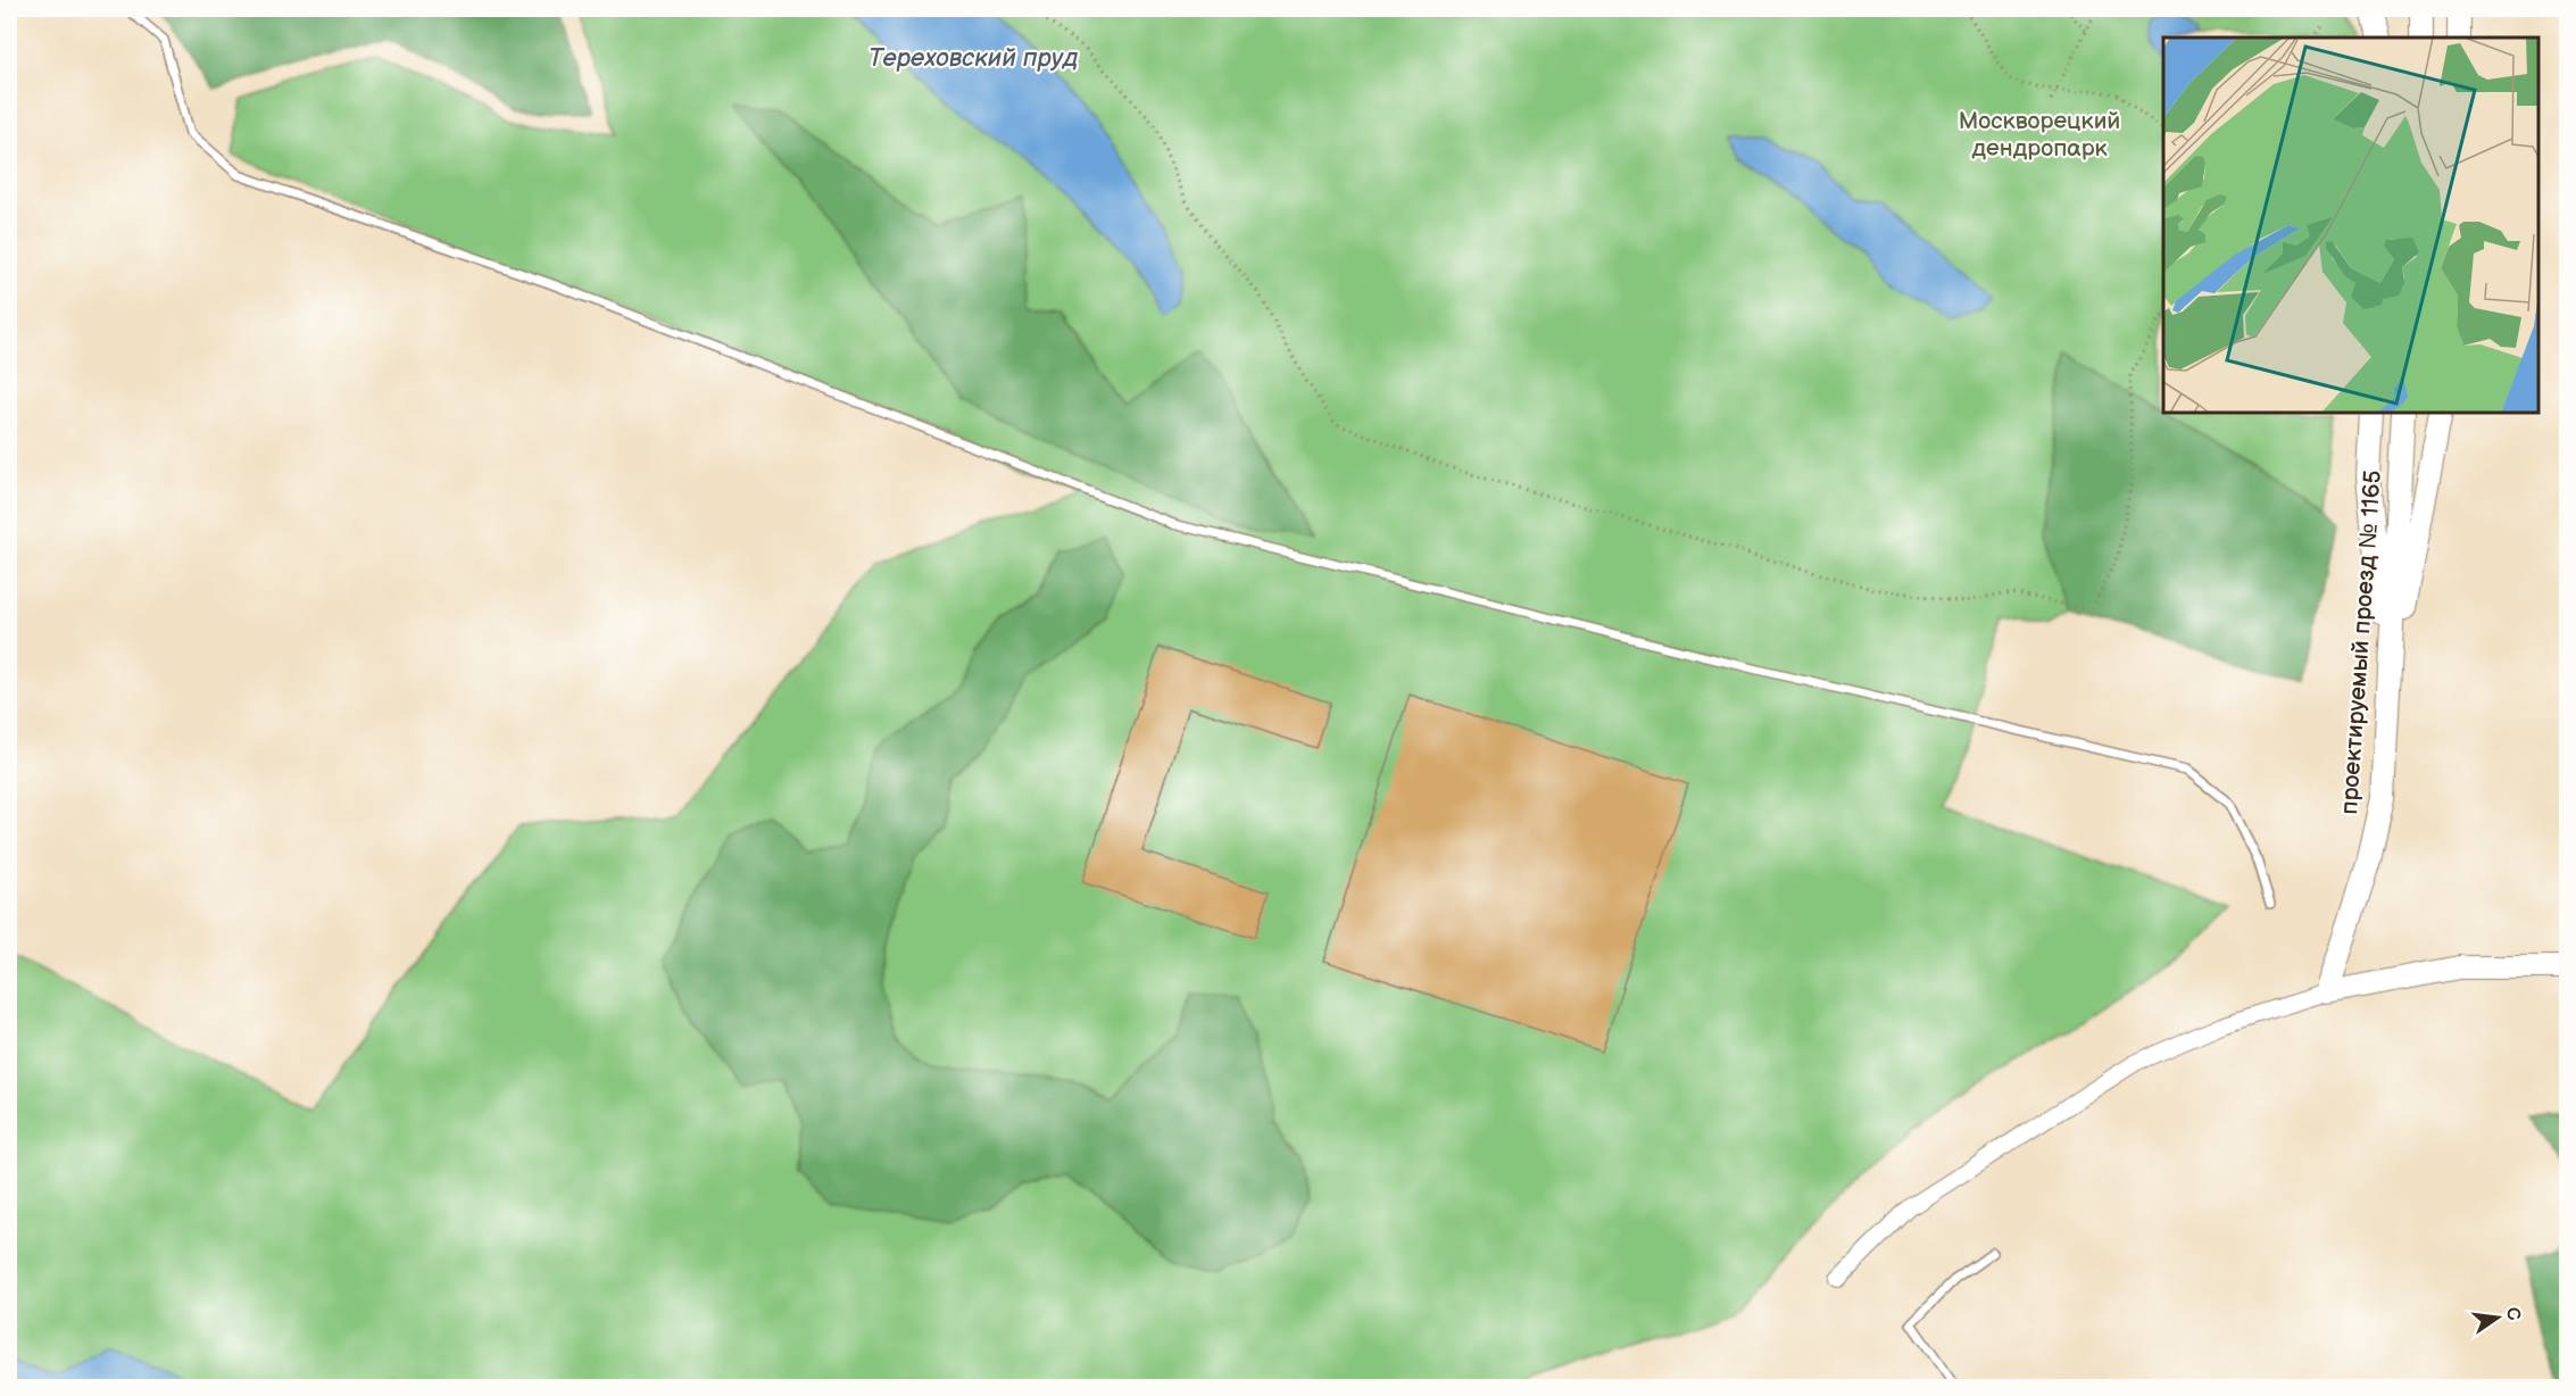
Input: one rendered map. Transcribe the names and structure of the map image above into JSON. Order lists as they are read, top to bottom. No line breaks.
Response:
{"streets":{"street":["проектируемый проезд № 1165"]},"water":["Тереховский пруд"],"parks":["Москворецкий дендропарк"],"north":"right"}
